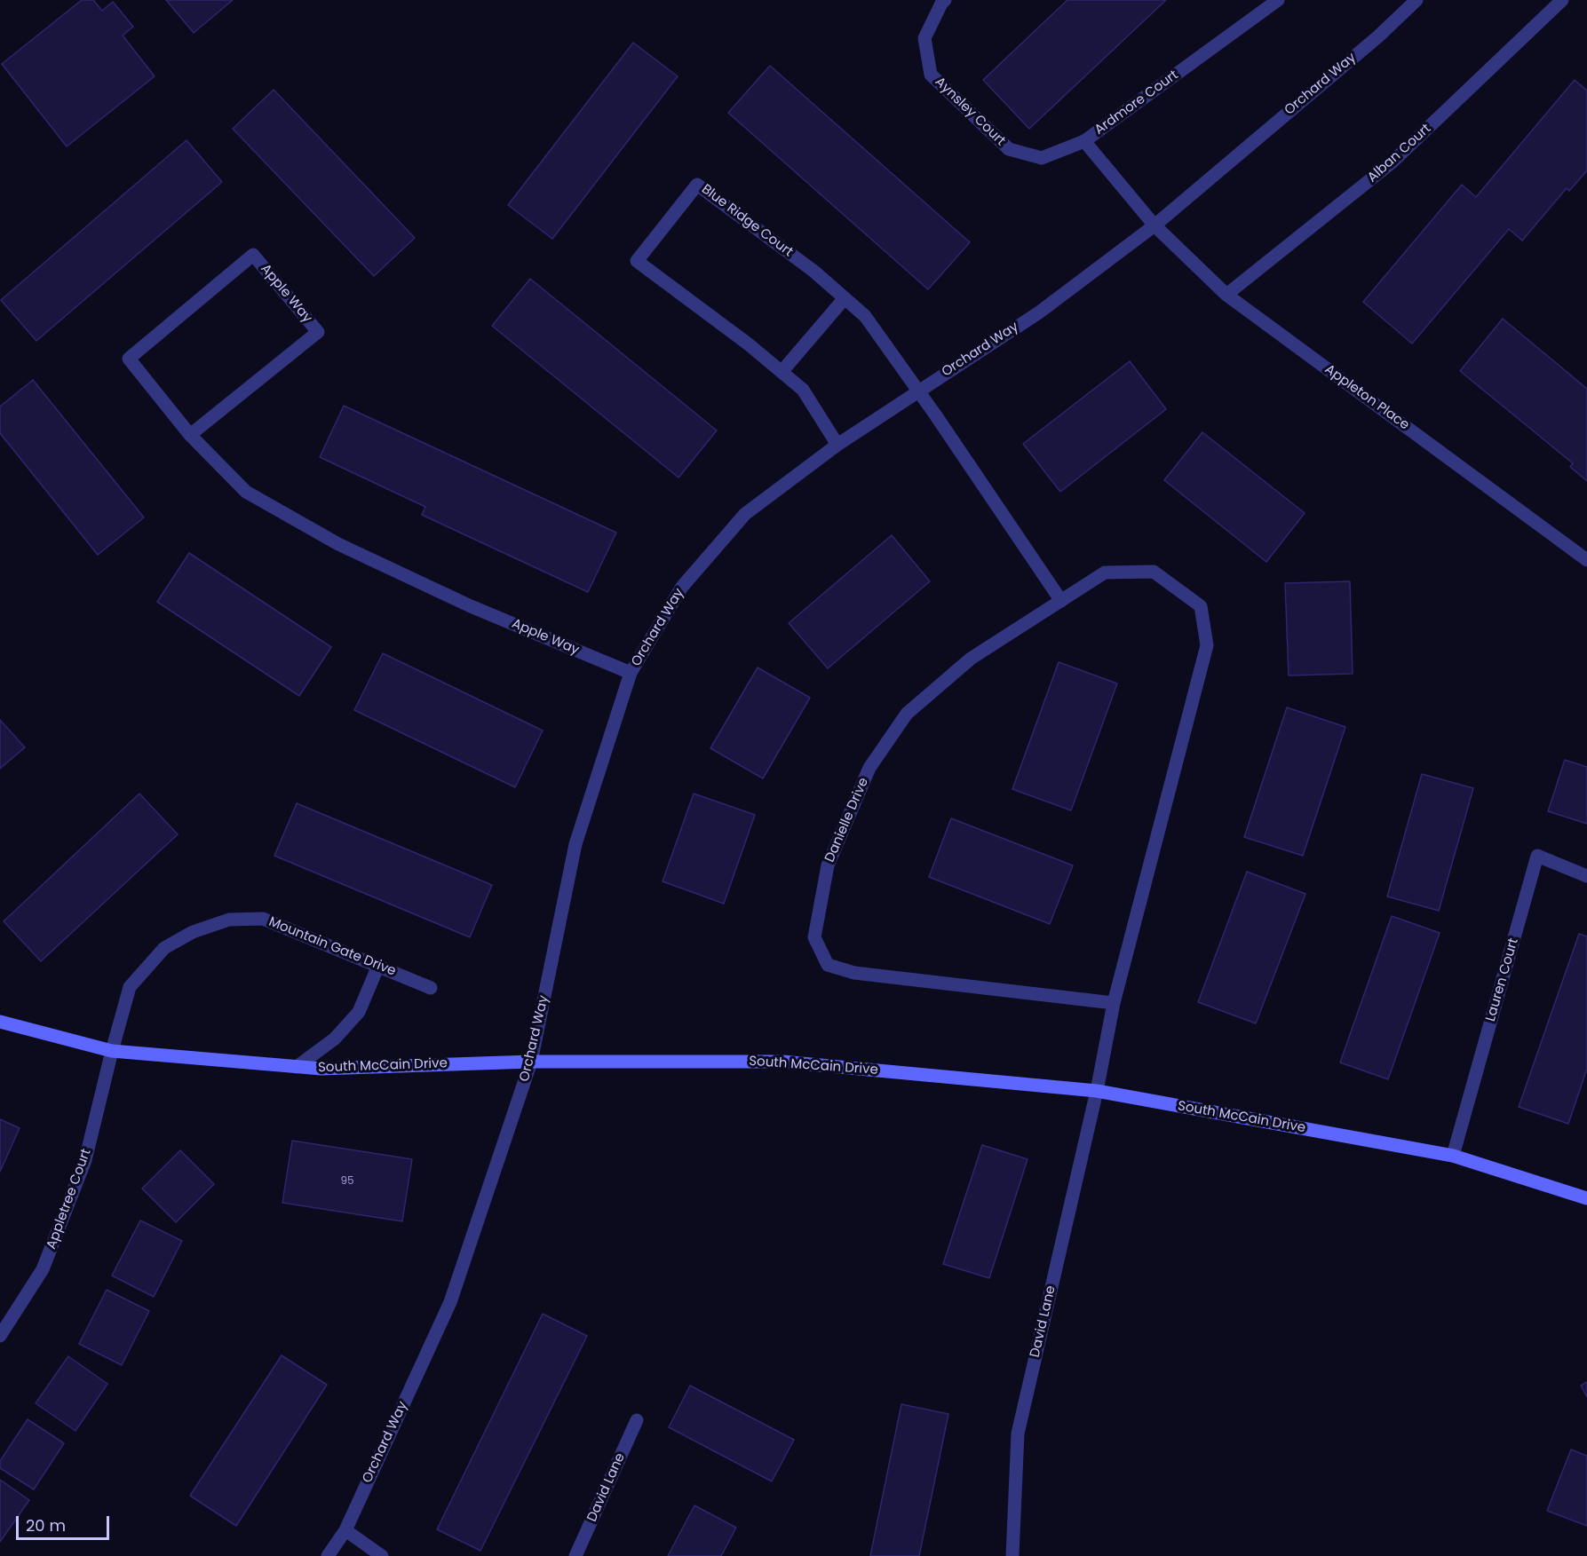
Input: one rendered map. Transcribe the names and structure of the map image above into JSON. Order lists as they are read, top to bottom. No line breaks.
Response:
{"streets":{"street":["Orchard Way","Ardmore Court","Aynsley Court","Alban Court","Blue Ridge Court","Apple Way","Appleton Place","Danielle Drive","Mountain Gate Drive","Lauren Court","South McCain Drive","Appletree Court","David Lane"]},"crossings":[["Orchard Way","Ardmore Court"],["Orchard Way","Blue Ridge Court"],["Orchard Way","Apple Way"],["Orchard Way","Appleton Place"],["Orchard Way","South McCain Drive"],["Ardmore Court","Aynsley Court"],["Ardmore Court","Appleton Place"],["Alban Court","Appleton Place"],["Danielle Drive","South McCain Drive"],["Danielle Drive","David Lane"],["Mountain Gate Drive","South McCain Drive"],["Mountain Gate Drive","Appletree Court"],["Lauren Court","South McCain Drive"],["South McCain Drive","Appletree Court"],["South McCain Drive","David Lane"]],"house_numbers":["95"],"scale_bar":"20 m"}
